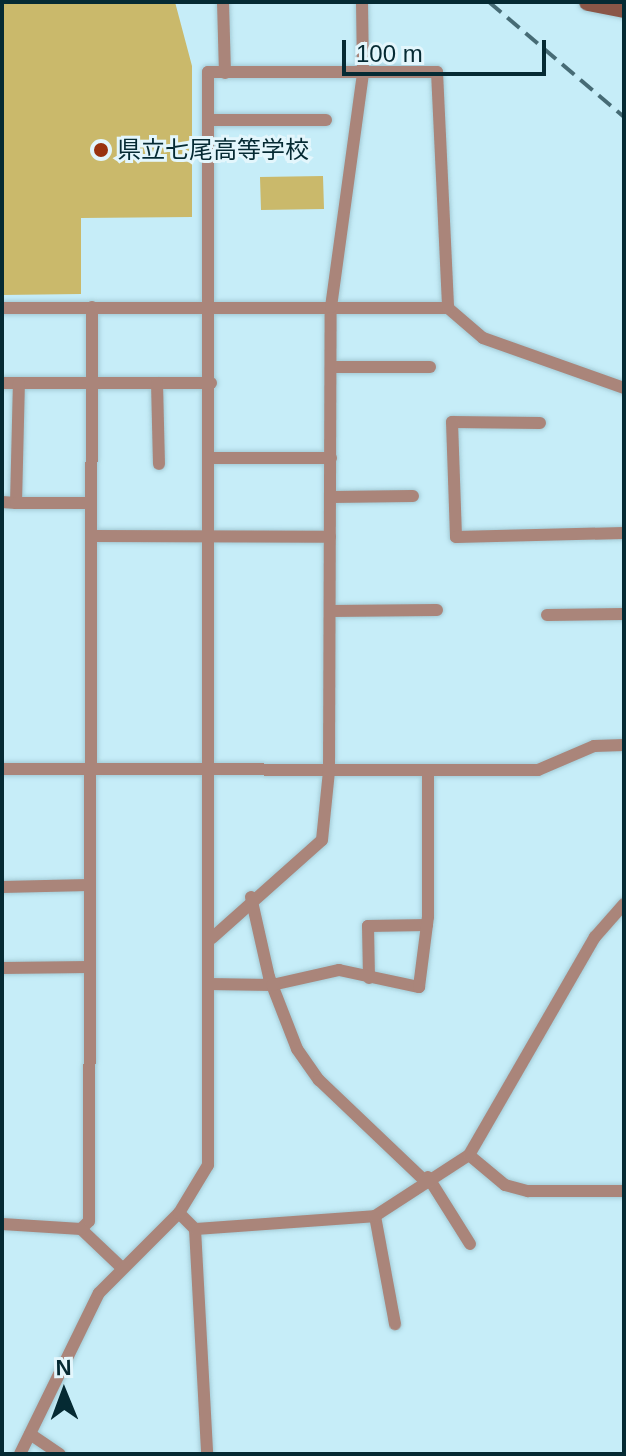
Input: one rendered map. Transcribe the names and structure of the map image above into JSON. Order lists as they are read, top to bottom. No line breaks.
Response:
{"places":["県立七尾高等学校"],"scale_bar":"100 m","north":"top"}
